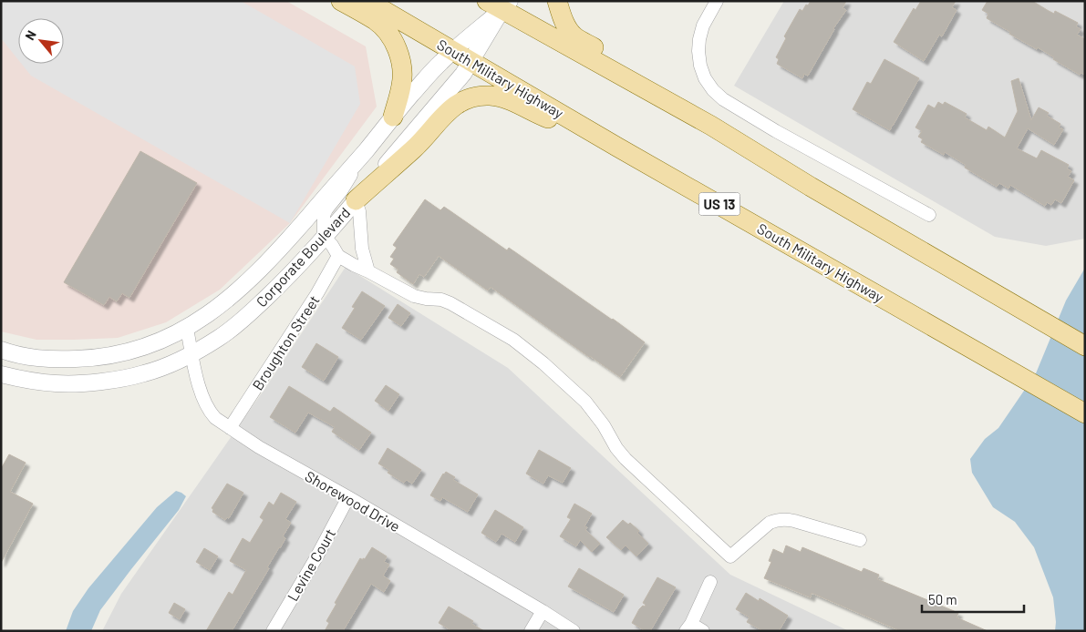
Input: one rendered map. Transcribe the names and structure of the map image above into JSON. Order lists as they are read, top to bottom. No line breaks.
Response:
{"streets":{"main road":["South Military Highway","US 13"],"street":["Corporate Boulevard","Broughton Street","Shorewood Drive","Levine Court"]},"crossings":[["South Military Highway","Corporate Boulevard"],["Corporate Boulevard","Shorewood Drive"],["Broughton Street","Shorewood Drive"],["Shorewood Drive","Levine Court"]],"scale_bar":"50 m","north":"top left"}
